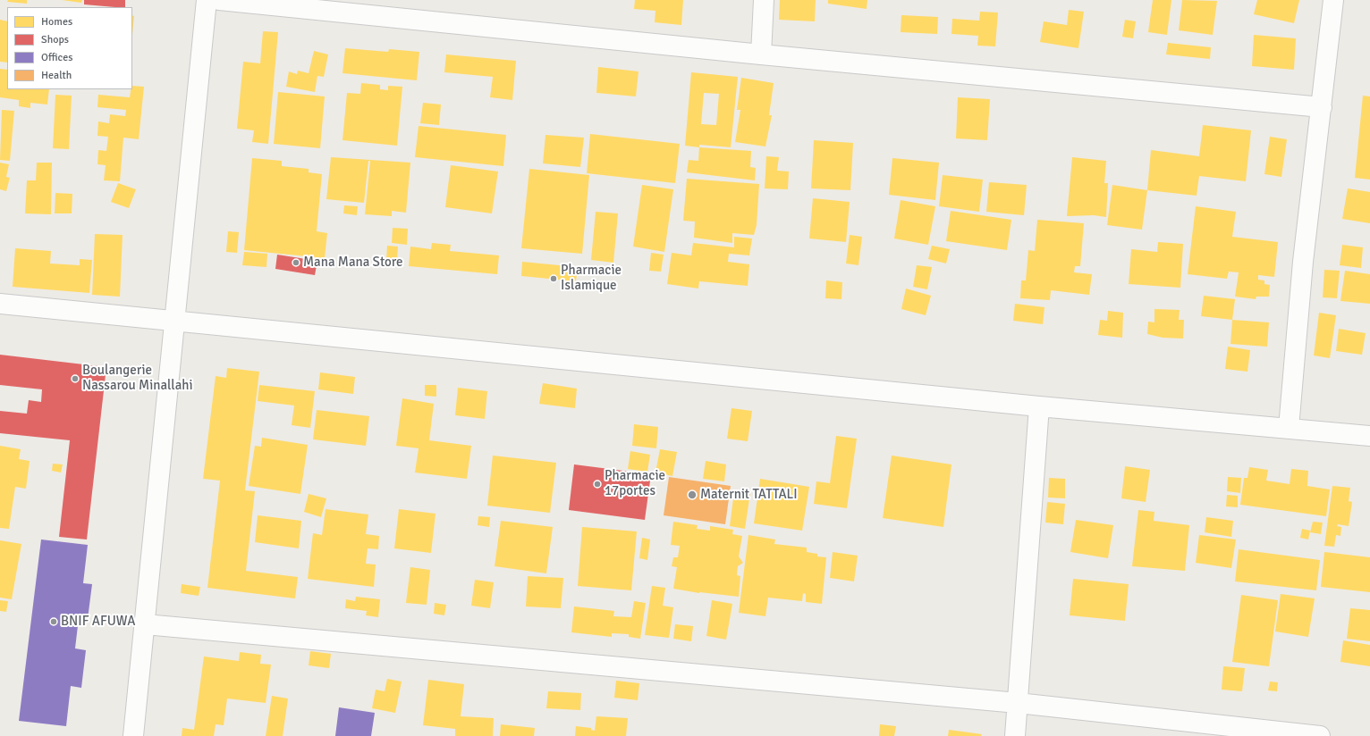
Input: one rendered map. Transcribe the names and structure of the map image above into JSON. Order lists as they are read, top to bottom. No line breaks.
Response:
{"places":["Mana Mana Store","Pharmacie Islamique","Boulangerie Nassarou Minallahi","Pharmacie 17portes","Maternit TATTALI","BNIF AFUWA"],"legend":["Homes","Shops","Offices","Health"]}
